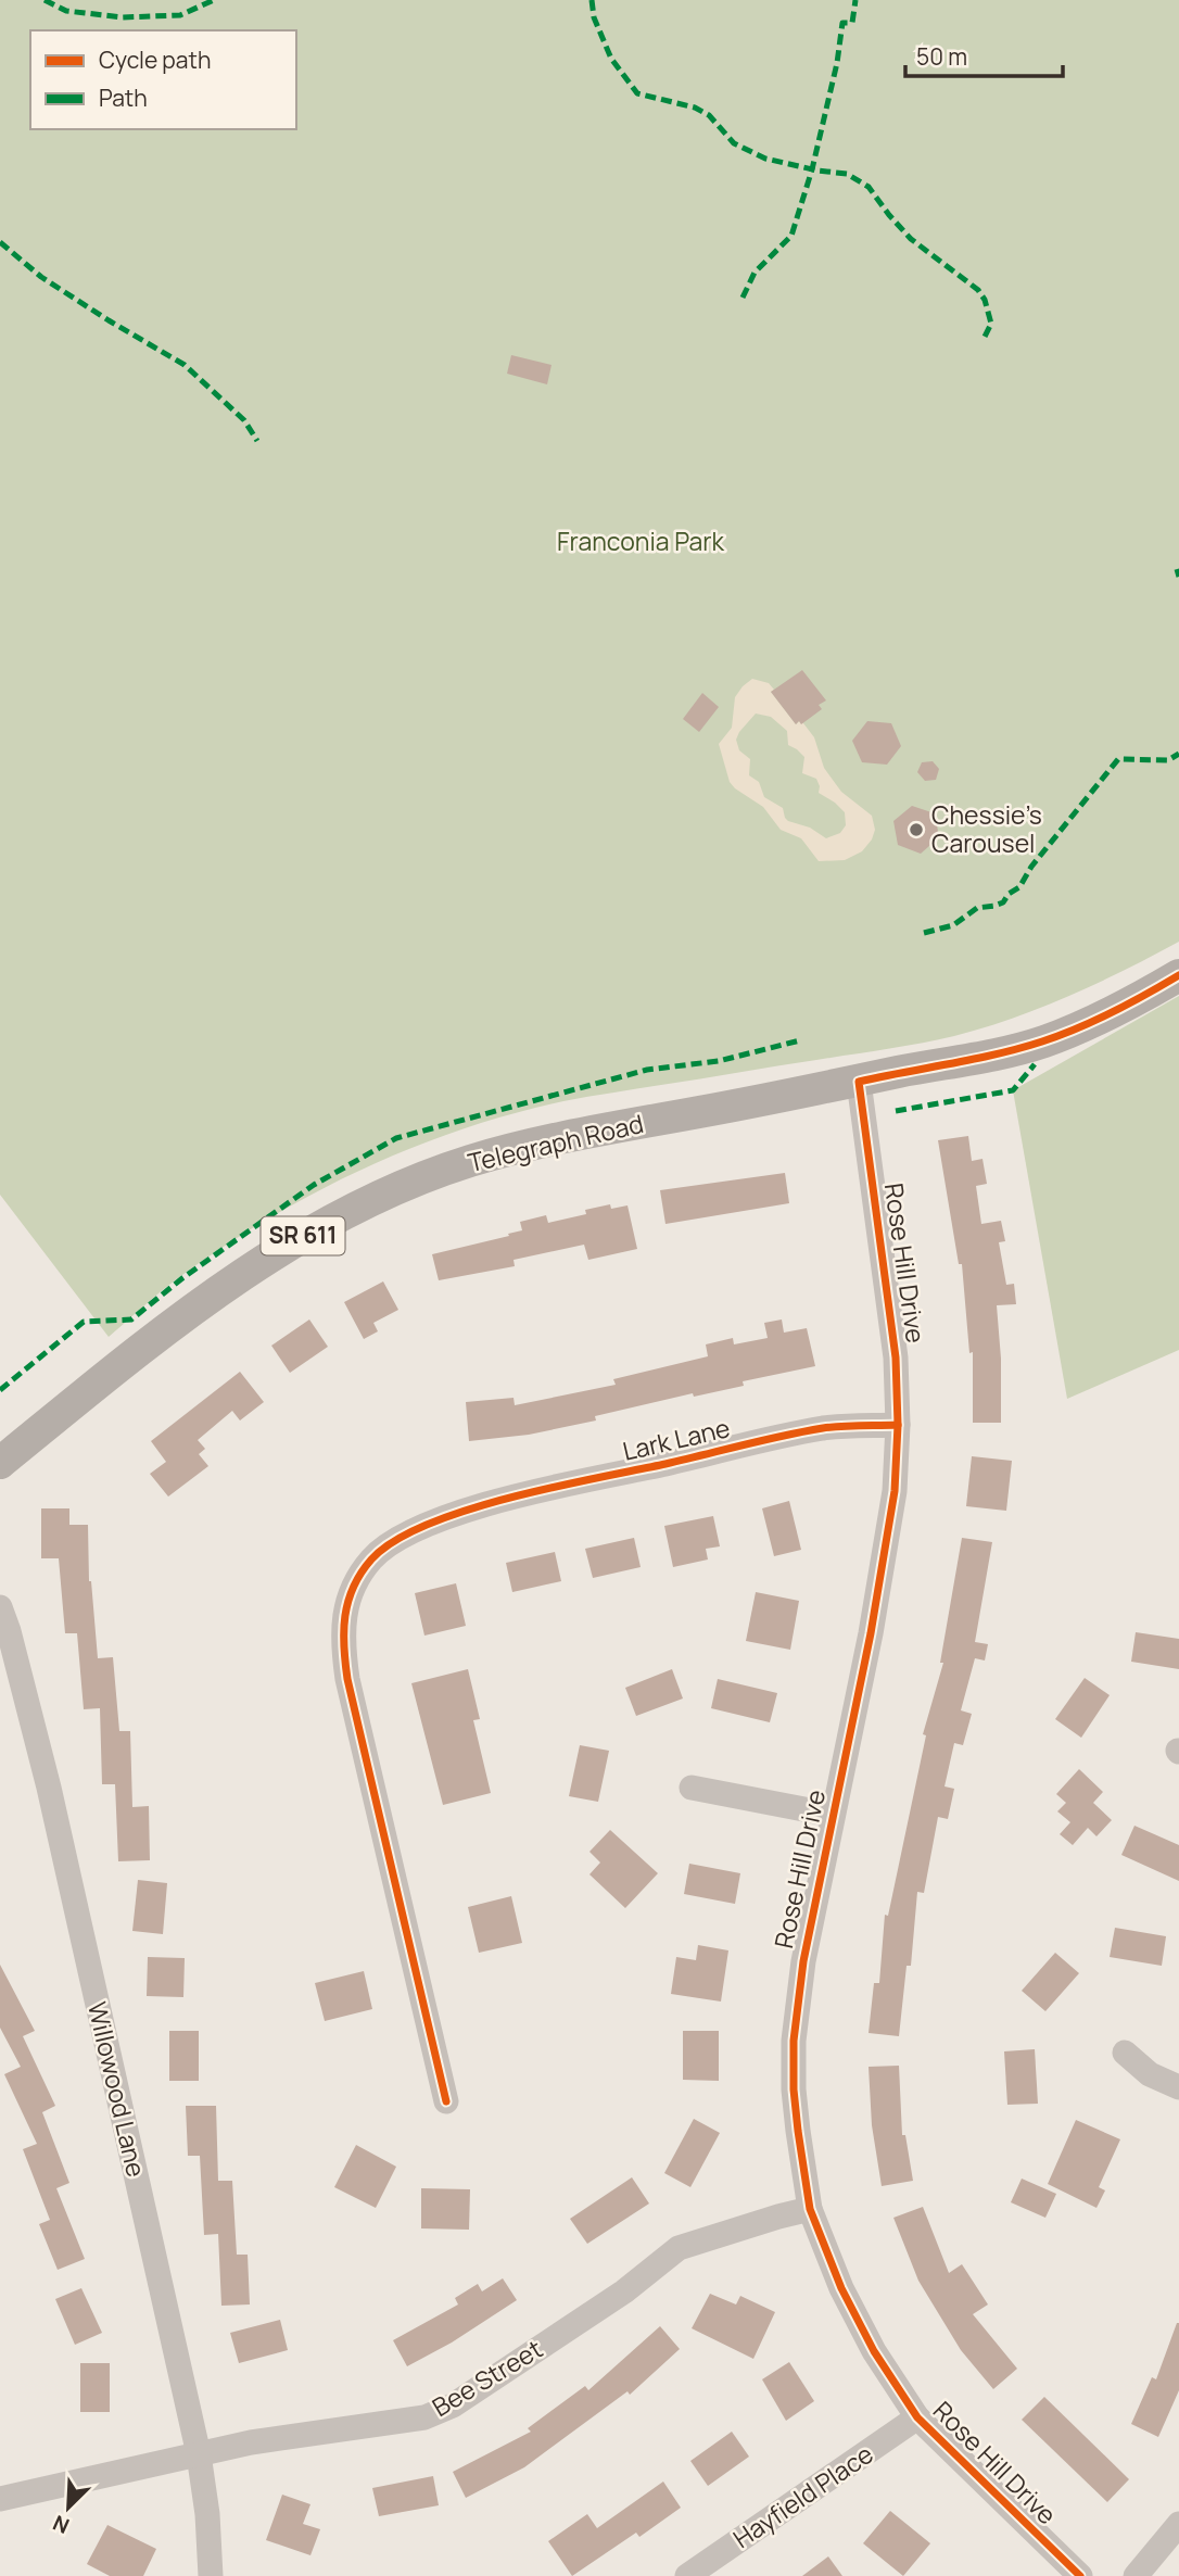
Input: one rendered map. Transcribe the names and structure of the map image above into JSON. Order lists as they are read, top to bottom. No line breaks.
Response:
{"streets":{"main road":["Telegraph Road","SR 611"],"street":["Rose Hill Drive","Lark Lane","Willowood Lane","Bee Street","Hayfield Place"]},"crossings":[["Telegraph Road","Rose Hill Drive"],["Rose Hill Drive","Lark Lane"],["Rose Hill Drive","Bee Street"],["Rose Hill Drive","Hayfield Place"],["Willowood Lane","Bee Street"]],"parks":["Franconia Park"],"places":["Chessie’s Carousel"],"legend":["Cycle path","Path"],"scale_bar":"50 m","north":"bottom left"}
